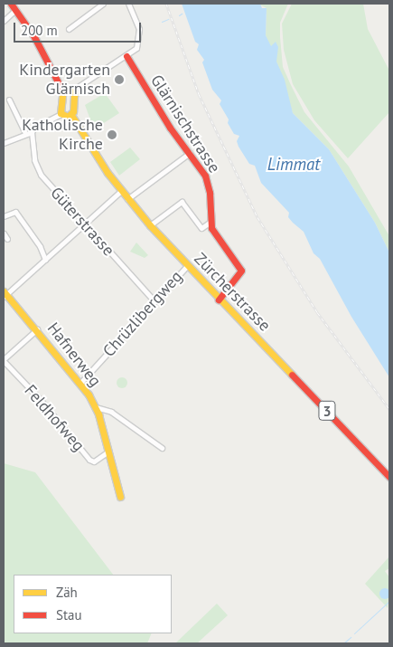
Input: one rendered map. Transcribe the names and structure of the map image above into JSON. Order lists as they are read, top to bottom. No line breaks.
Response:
{"streets":{"main road":["Glärnischstrasse","Zürcherstrasse","Hafnerweg","3"],"street":["Güterstrasse","Chrüzlibergweg","Feldhofweg"]},"crossings":[["Glärnischstrasse","Zürcherstrasse"],["Güterstrasse","Chrüzlibergweg"],["Zürcherstrasse","Chrüzlibergweg"],["Chrüzlibergweg","Hafnerweg"],["Hafnerweg","Feldhofweg"]],"water":["Limmat"],"places":["Kindergarten Glärnisch","Katholische Kirche"],"legend":["Zäh","Stau"],"scale_bar":"200 m"}
